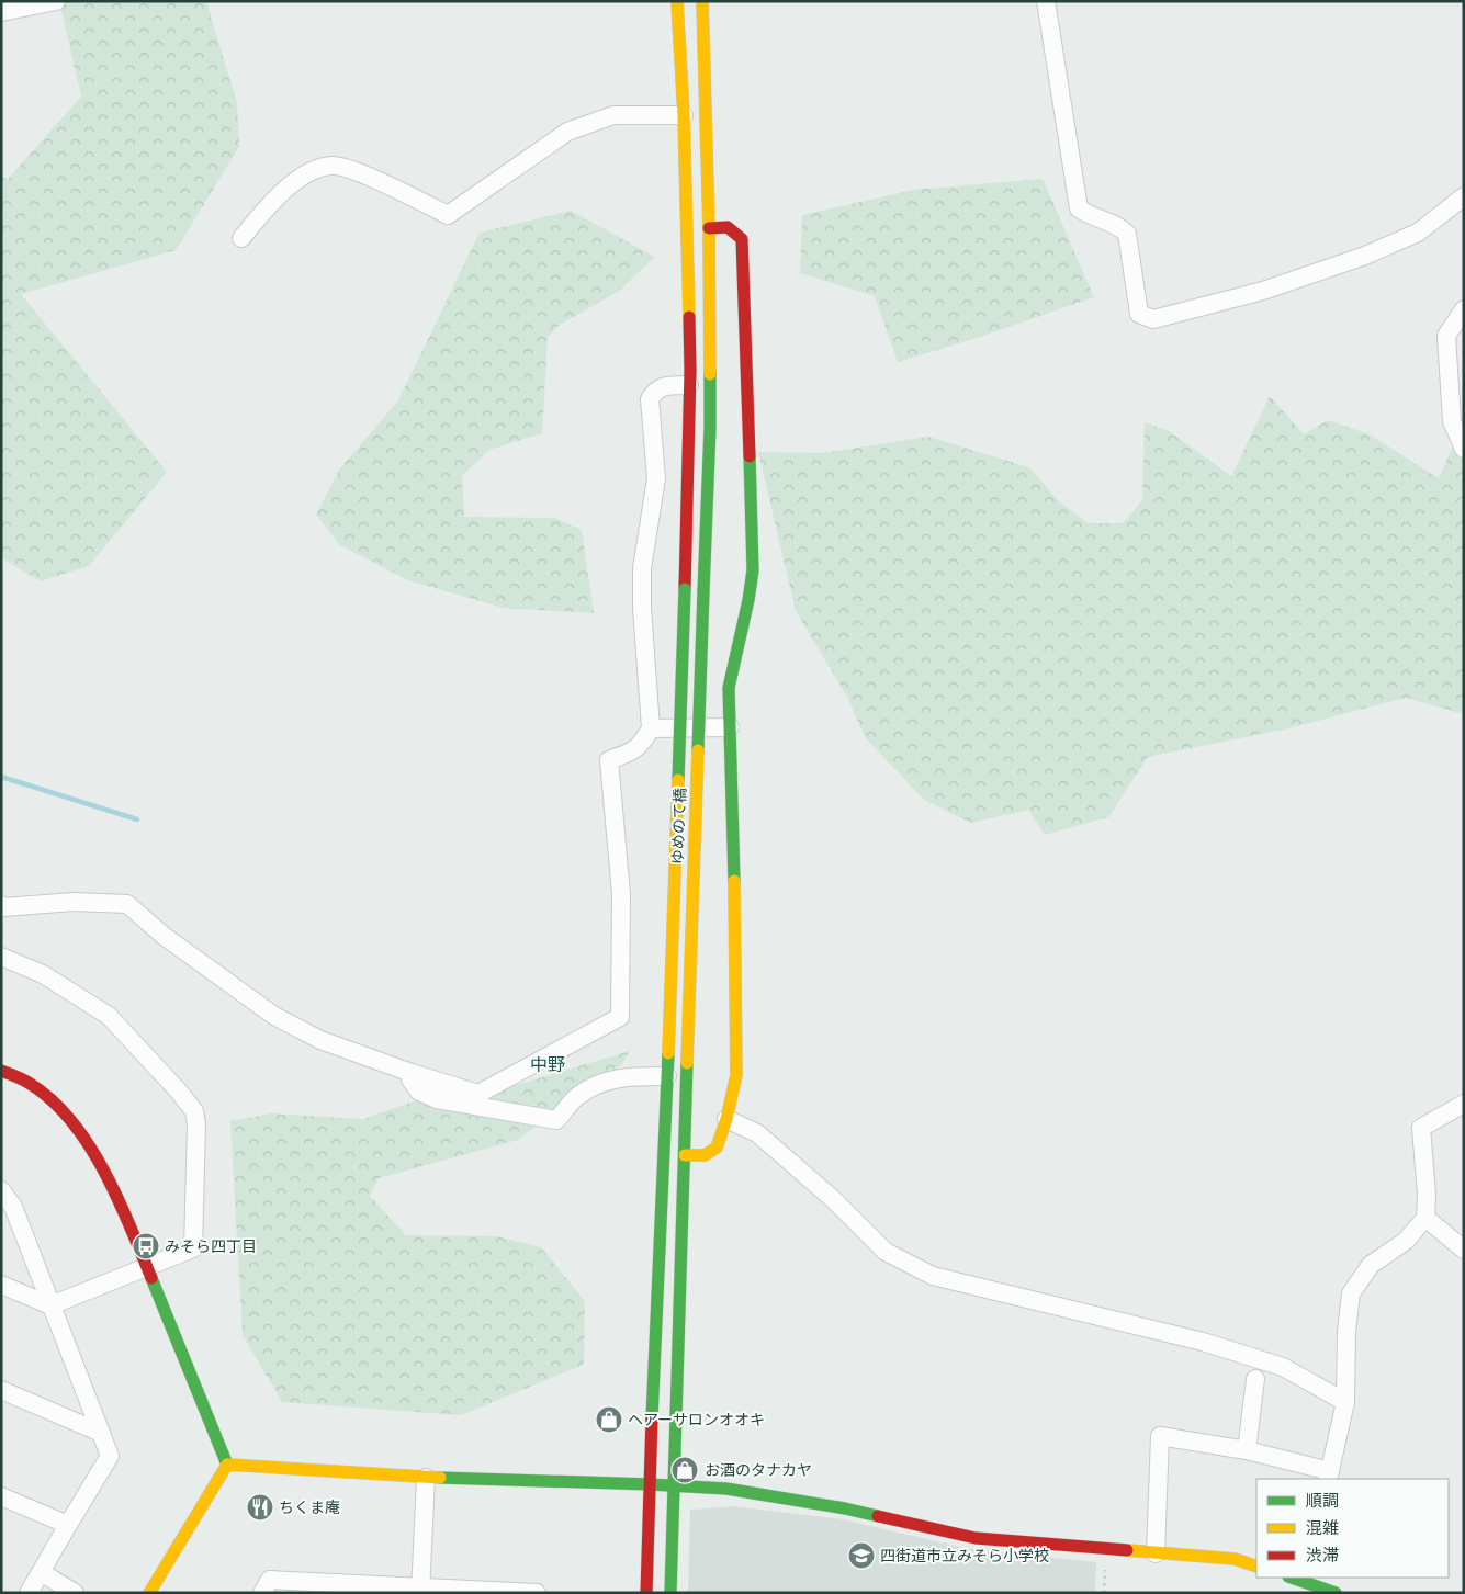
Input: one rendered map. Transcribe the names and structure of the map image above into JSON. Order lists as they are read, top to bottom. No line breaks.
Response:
{"streets":{"street":["ゆめのて橋"]},"districts":["中野"],"places":{"bus stop":["みそら四丁目"],"shop":["ヘアーサロンオオキ","お酒のタナカヤ"],"restaurant":["ちくま庵"],"school or university":["四街道市立みそら小学校"]},"legend":["順調","混雑","渋滞"]}
